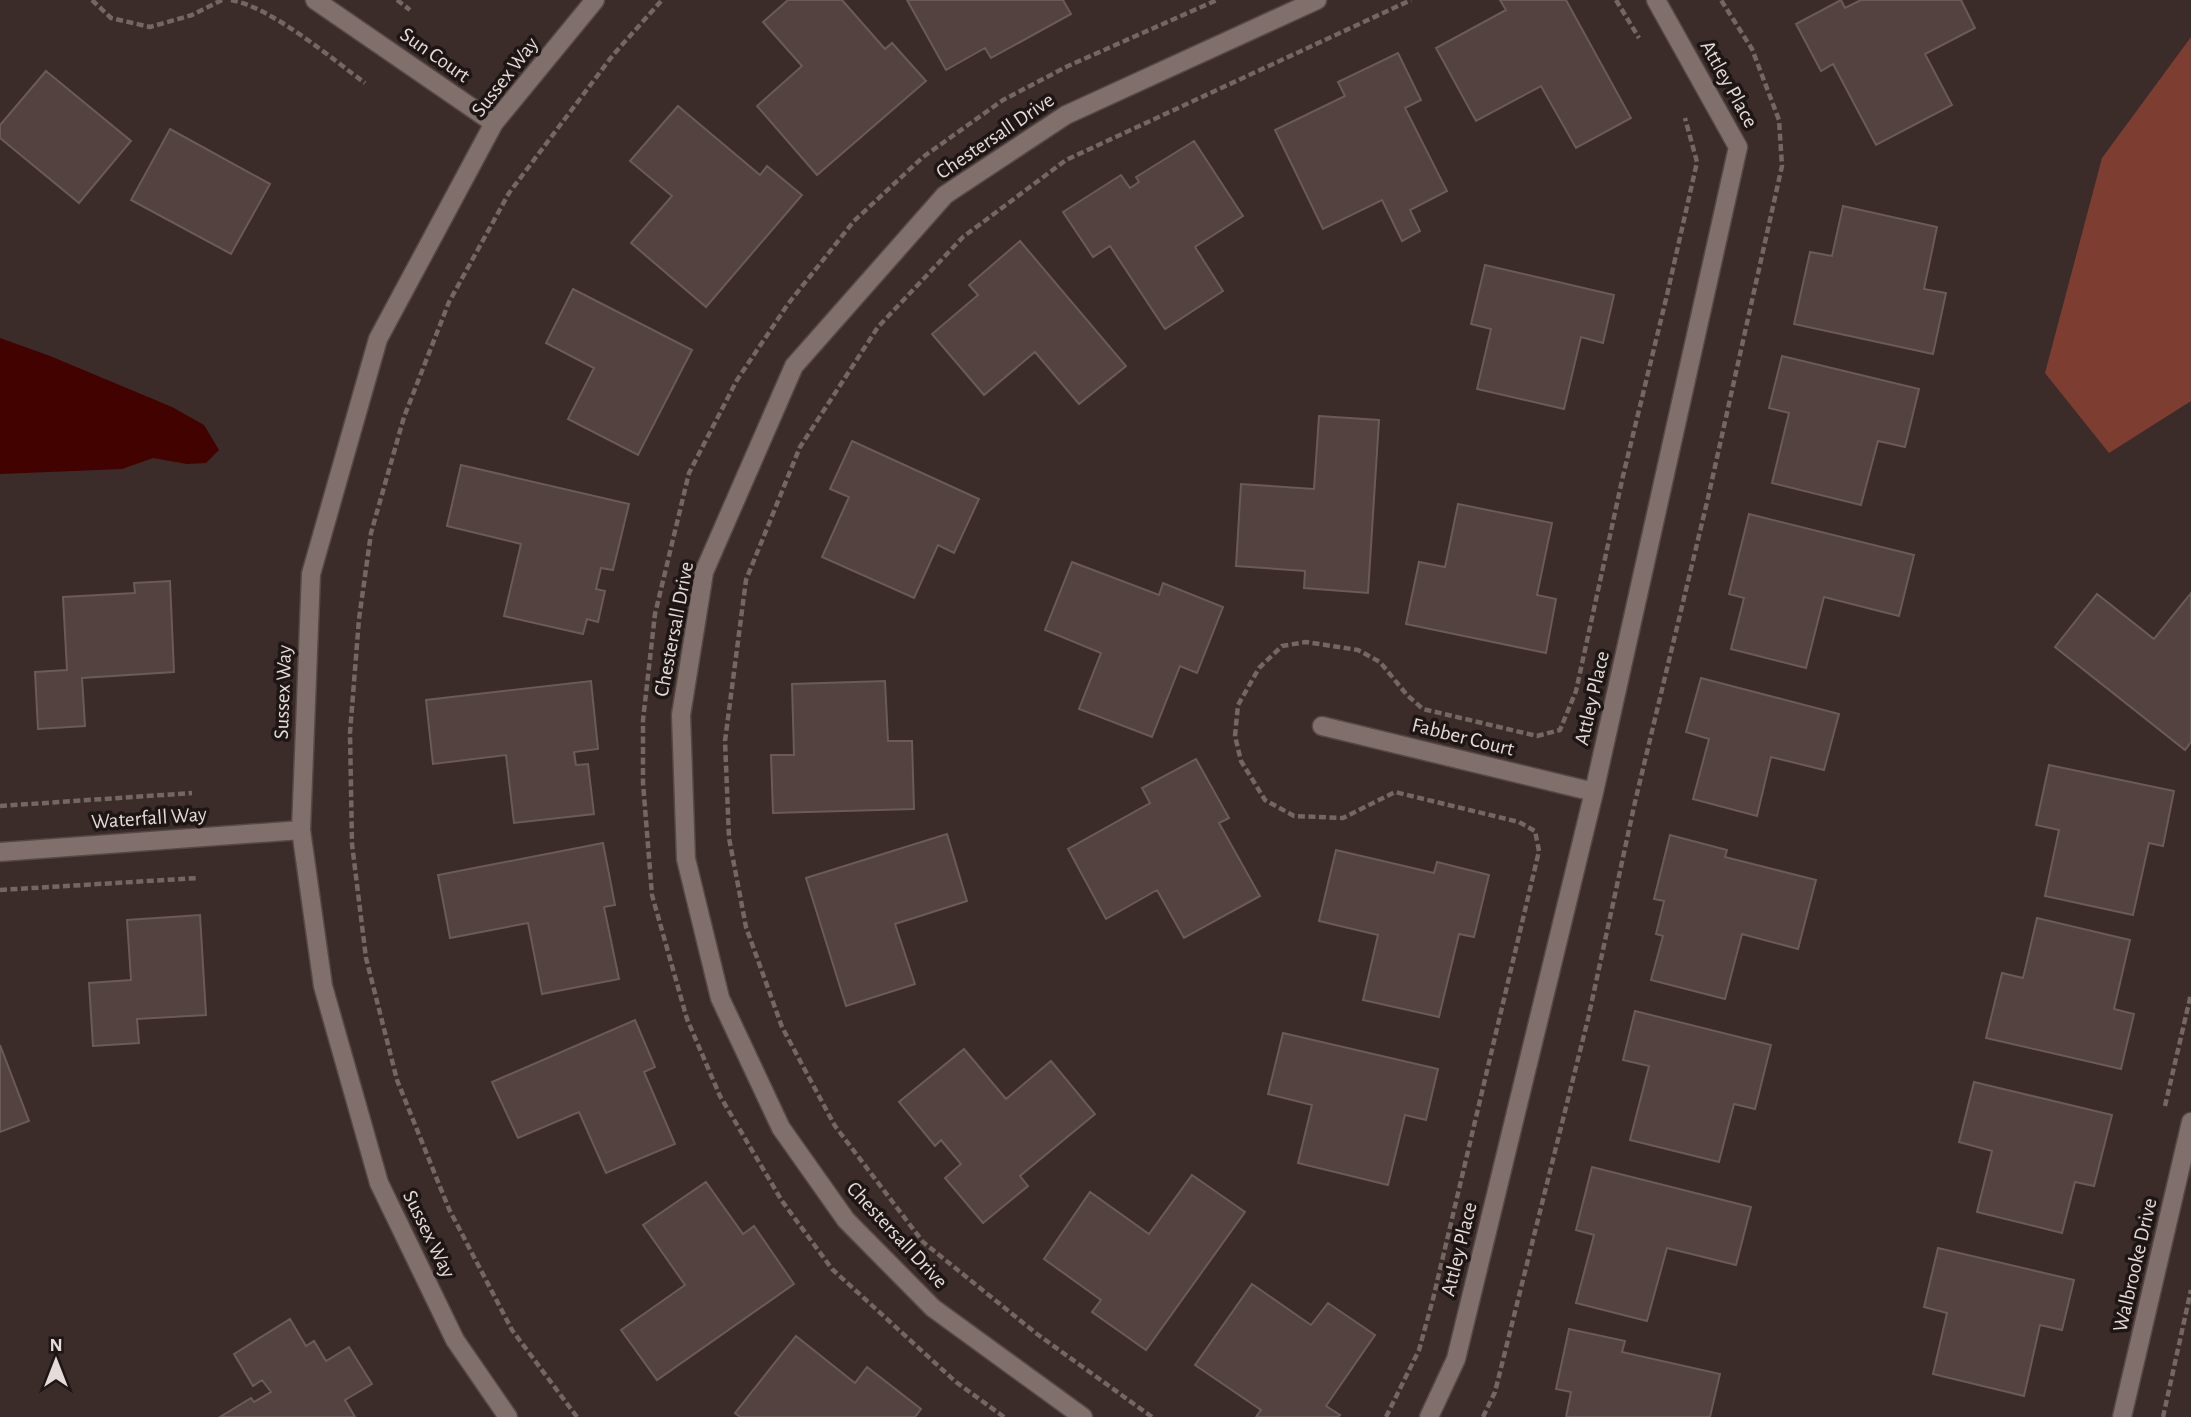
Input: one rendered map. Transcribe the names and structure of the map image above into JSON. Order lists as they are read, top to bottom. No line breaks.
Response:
{"streets":{"street":["Sun Court","Sussex Way","Attley Place","Chestersall Drive","Fabber Court","Waterfall Way","Walbrooke Drive"]},"crossings":[["Sun Court","Sussex Way"],["Sussex Way","Waterfall Way"],["Attley Place","Fabber Court"]],"north":"top"}
